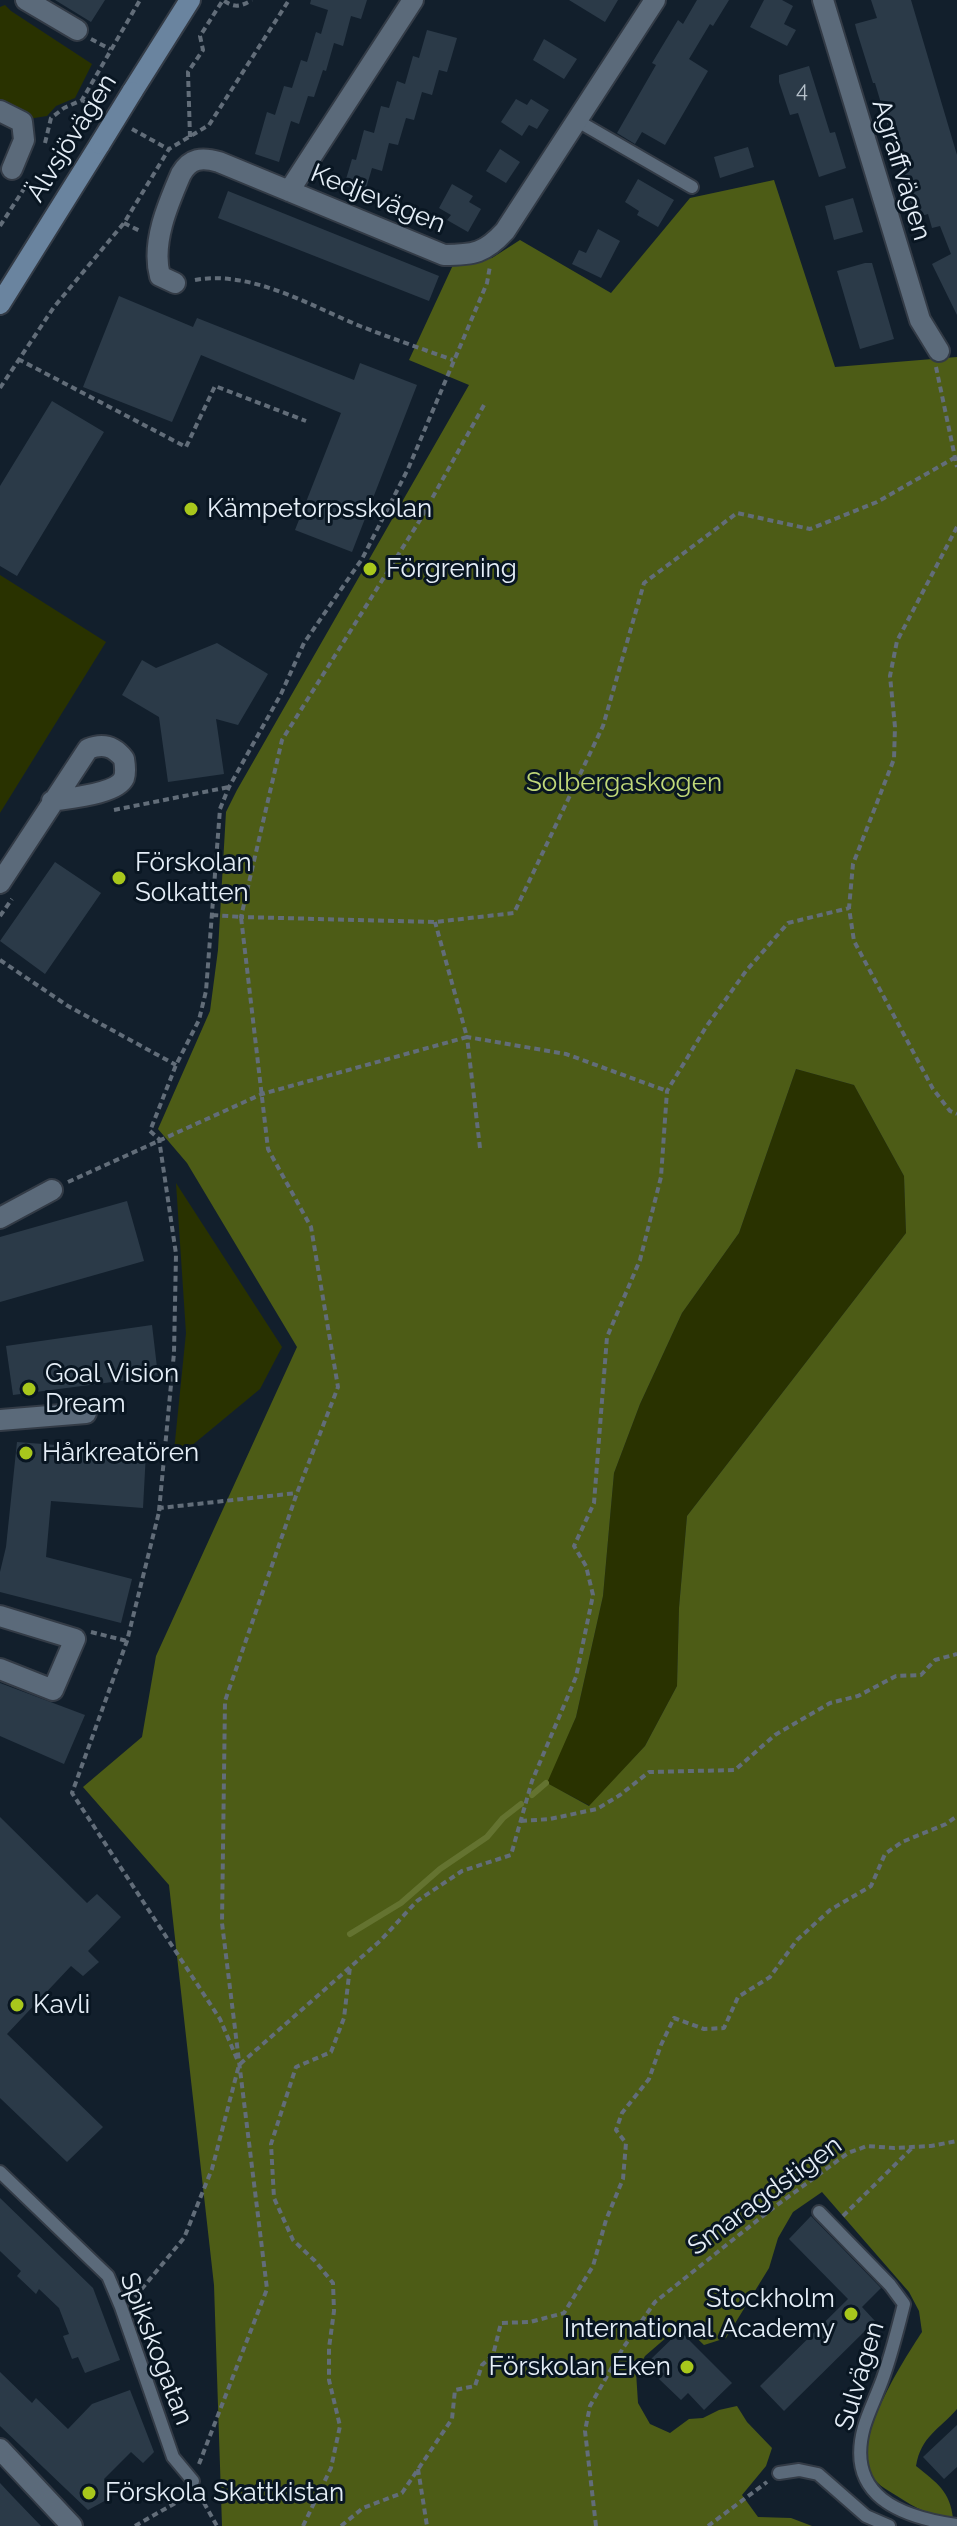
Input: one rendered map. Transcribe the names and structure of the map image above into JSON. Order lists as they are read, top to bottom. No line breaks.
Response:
{"streets":{"main road":["Älvsjövägen"],"street":["Agraffvägen","Kedjevägen"],"lane":["Spikskogatan","Sulvägen"],"path":["Smaragdstigen"]},"parks":["Solbergaskogen"],"places":["Kämpetorpsskolan","Förgrening","Förskolan Solkatten","Goal Vision Dream","Hårkreatören","Kavli","Stockholm International Academy","Förskolan Eken","Förskola Skattkistan"],"house_numbers":["4"]}
